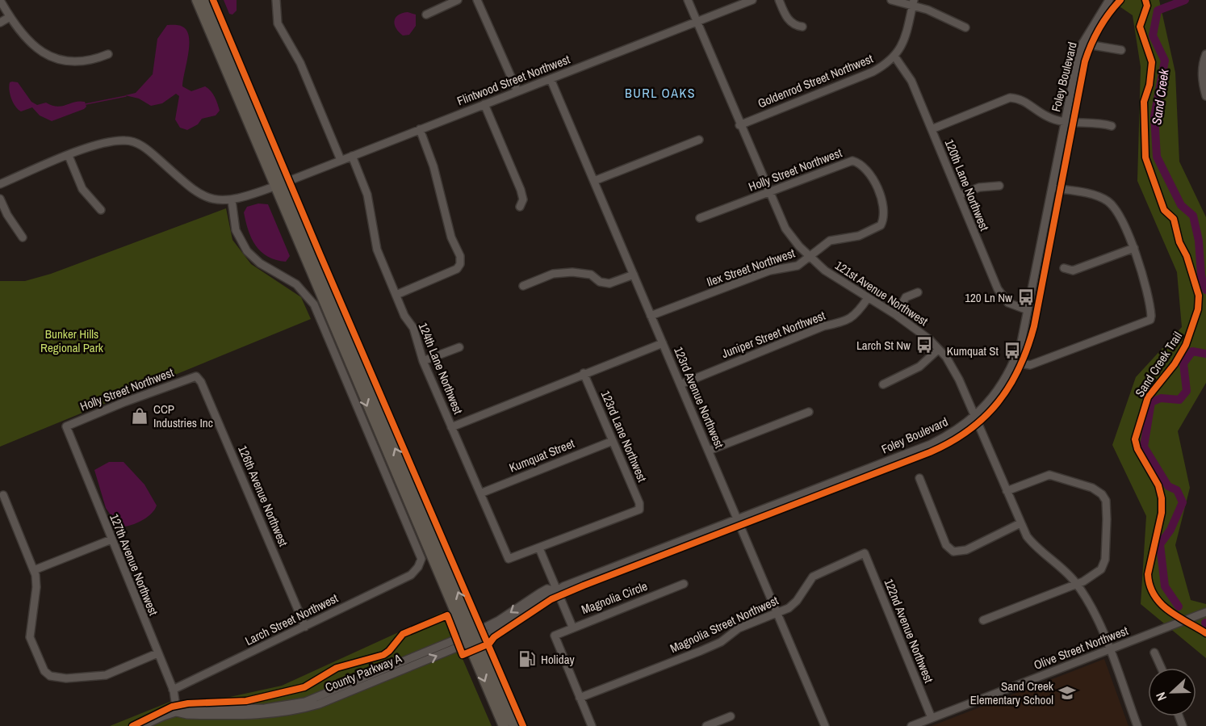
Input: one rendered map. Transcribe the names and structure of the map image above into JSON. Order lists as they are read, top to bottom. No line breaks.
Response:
{"streets":{"street":["Foley Boulevard","Flintwood Street Northwest","Goldenrod Street Northwest","Holly Street Northwest","120th Lane Northwest","Ilex Street Northwest","121st Avenue Northwest","Juniper Street Northwest","124th Lane Northwest","123rd Avenue Northwest","123rd Lane Northwest","Kumquat Street","126th Avenue Northwest","127th Avenue Northwest","Magnolia Circle","Larch Street Northwest","Magnolia Street Northwest","122nd Avenue Northwest","Olive Street Northwest","County Parkway A"],"cycle path":["Sand Creek Trail"]},"crossings":[["Foley Boulevard","120th Lane Northwest"],["Foley Boulevard","121st Avenue Northwest"],["Foley Boulevard","123rd Avenue Northwest"],["Foley Boulevard","County Parkway A"],["Flintwood Street Northwest","121st Avenue Northwest"],["Flintwood Street Northwest","124th Lane Northwest"],["Flintwood Street Northwest","123rd Avenue Northwest"],["Flintwood Street Northwest","Larch Street Northwest"],["Goldenrod Street Northwest","120th Lane Northwest"],["Goldenrod Street Northwest","121st Avenue Northwest"],["Holly Street Northwest","Ilex Street Northwest"],["Holly Street Northwest","121st Avenue Northwest"],["Holly Street Northwest","126th Avenue Northwest"],["Holly Street Northwest","127th Avenue Northwest"],["Ilex Street Northwest","121st Avenue Northwest"],["Ilex Street Northwest","123rd Avenue Northwest"],["121st Avenue Northwest","Juniper Street Northwest"],["121st Avenue Northwest","Olive Street Northwest"],["Juniper Street Northwest","123rd Avenue Northwest"],["124th Lane Northwest","123rd Lane Northwest"],["124th Lane Northwest","Kumquat Street"],["123rd Avenue Northwest","Magnolia Street Northwest"],["123rd Lane Northwest","Kumquat Street"],["126th Avenue Northwest","Larch Street Northwest"],["127th Avenue Northwest","Larch Street Northwest"],["127th Avenue Northwest","County Parkway A"],["Magnolia Circle","Magnolia Street Northwest"],["Magnolia Street Northwest","122nd Avenue Northwest"],["122nd Avenue Northwest","Olive Street Northwest"]],"districts":["BURL OAKS"],"water":["Sand Creek"],"parks":["Bunker Hills Regional Park"],"places":{"bus stop":["120 Ln Nw","Larch St Nw","Kumquat St"],"shop":["CCP Industries Inc"],"fuel station":["Holiday"],"school or university":["Sand Creek Elementary School"]},"north":"left"}
